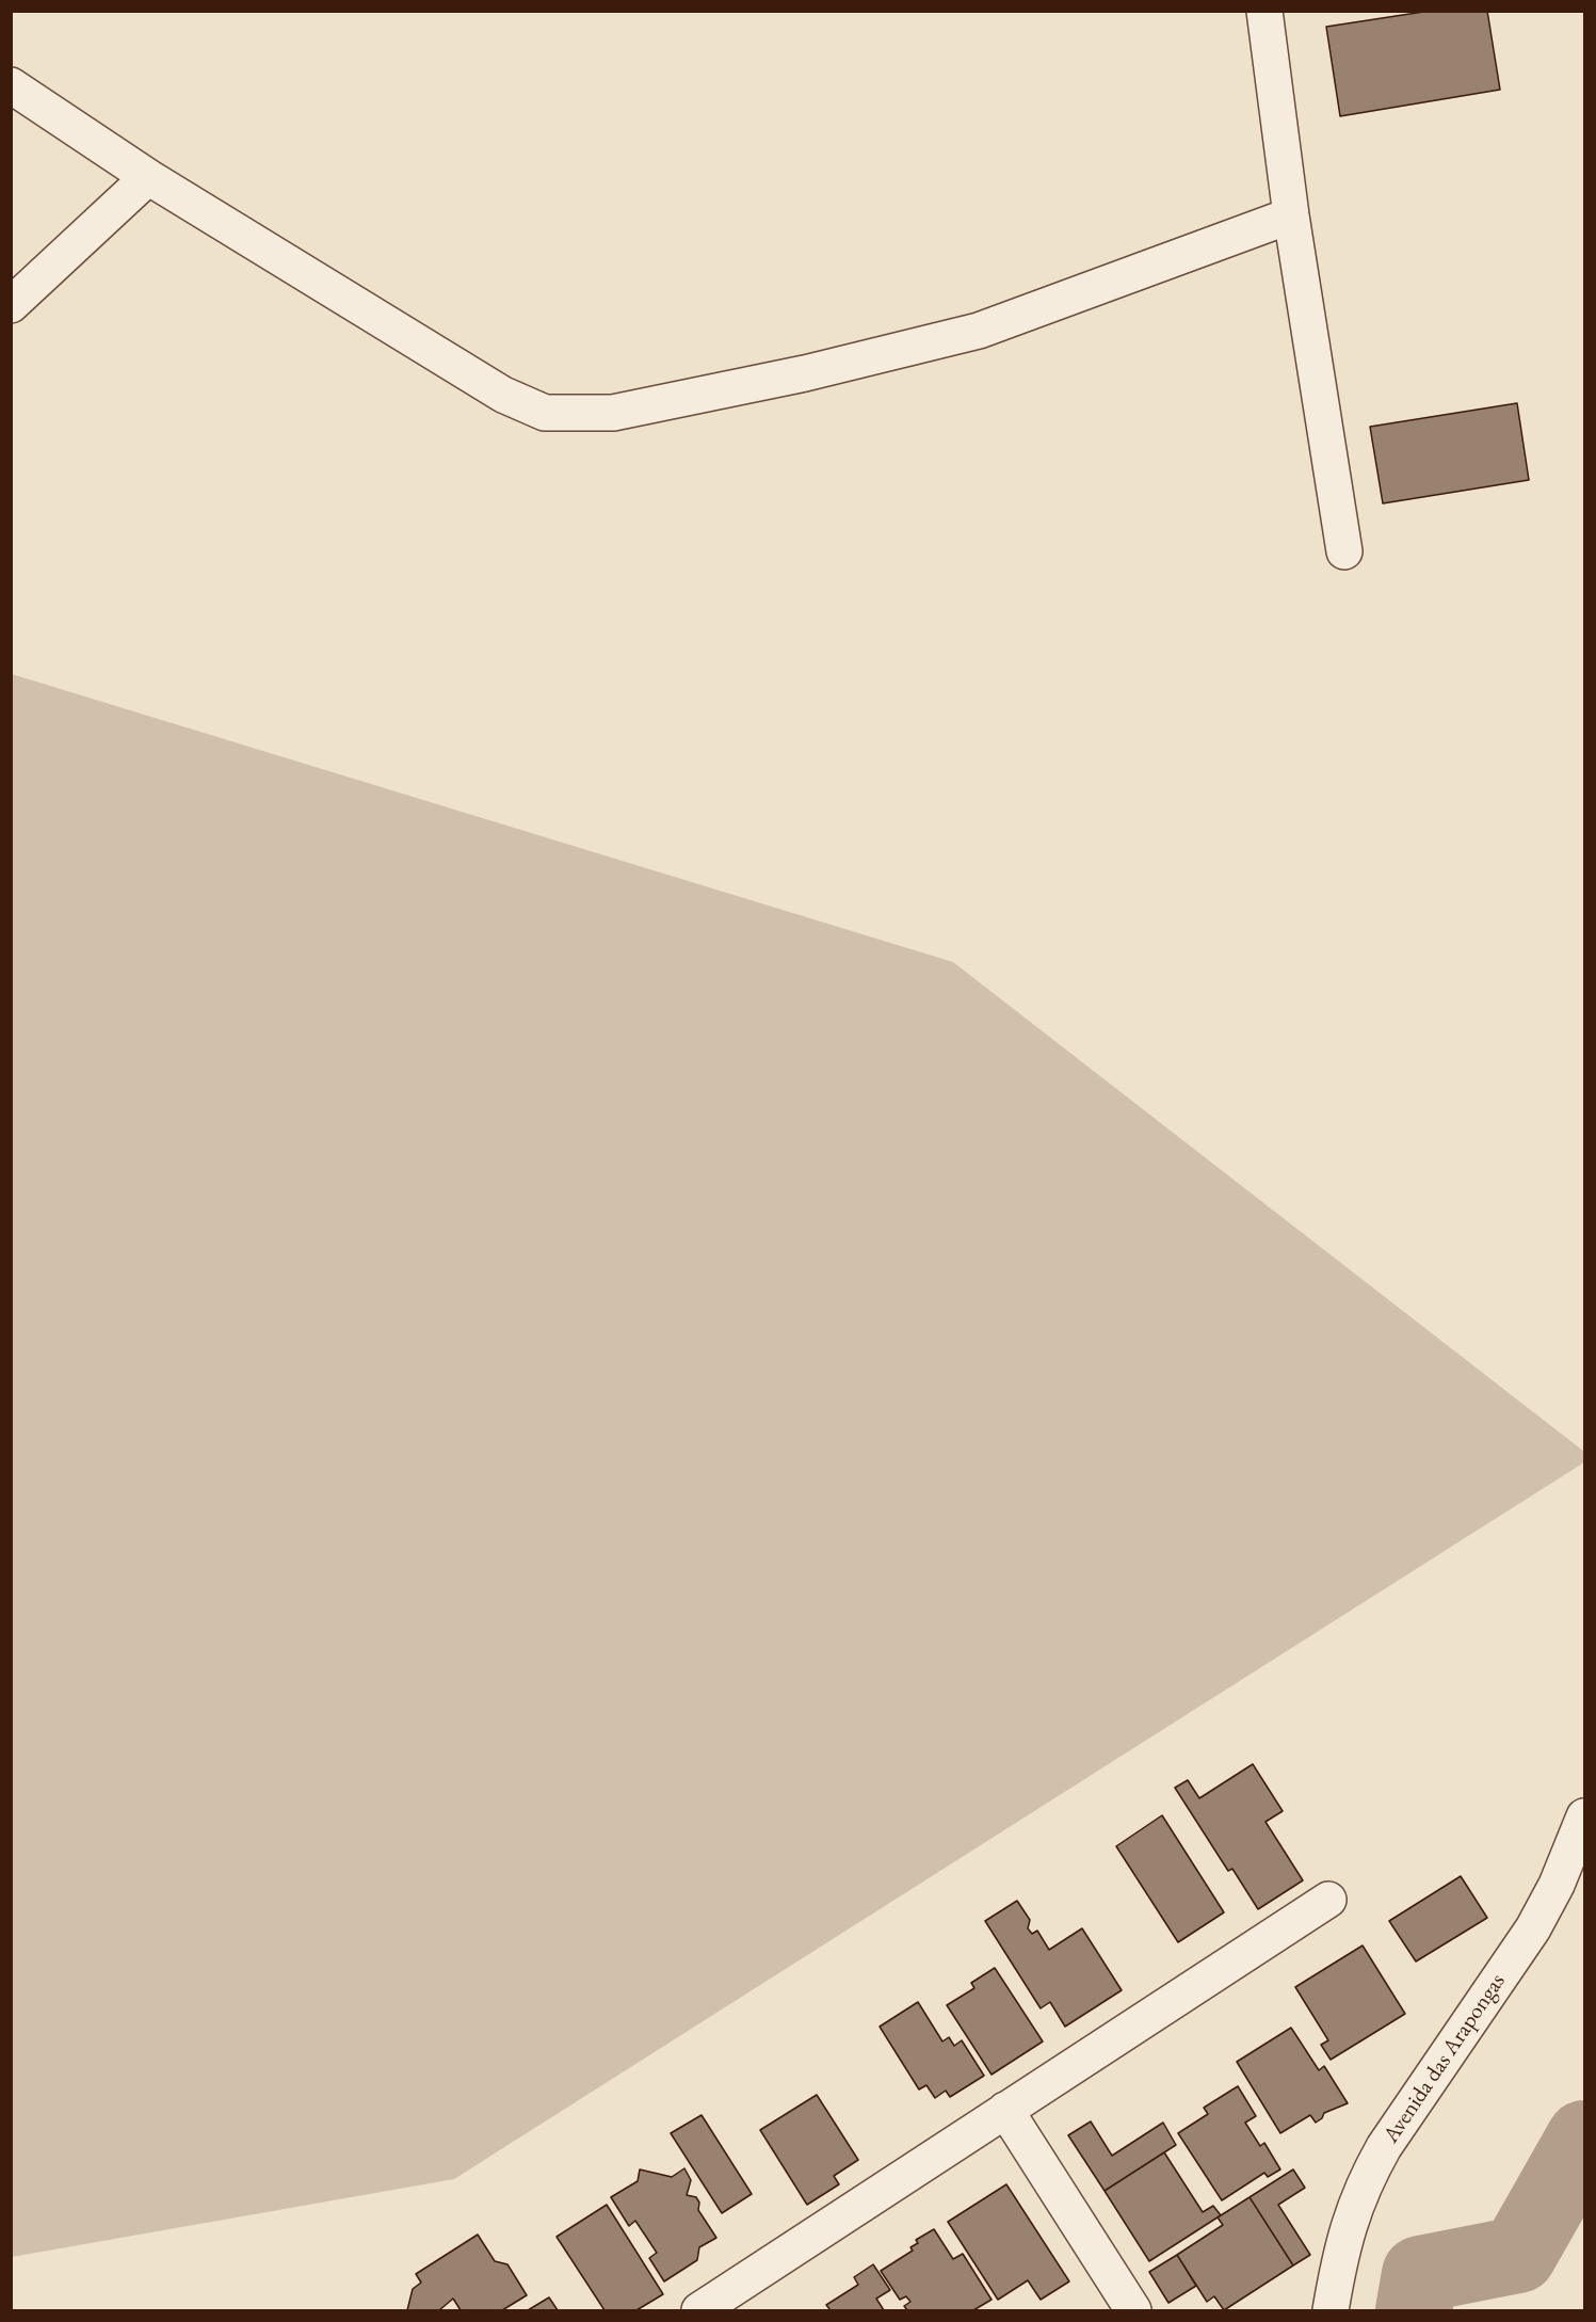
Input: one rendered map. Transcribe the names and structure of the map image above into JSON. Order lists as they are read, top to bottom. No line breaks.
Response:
{"streets":{"street":["Avenida das Arapongas"]}}
